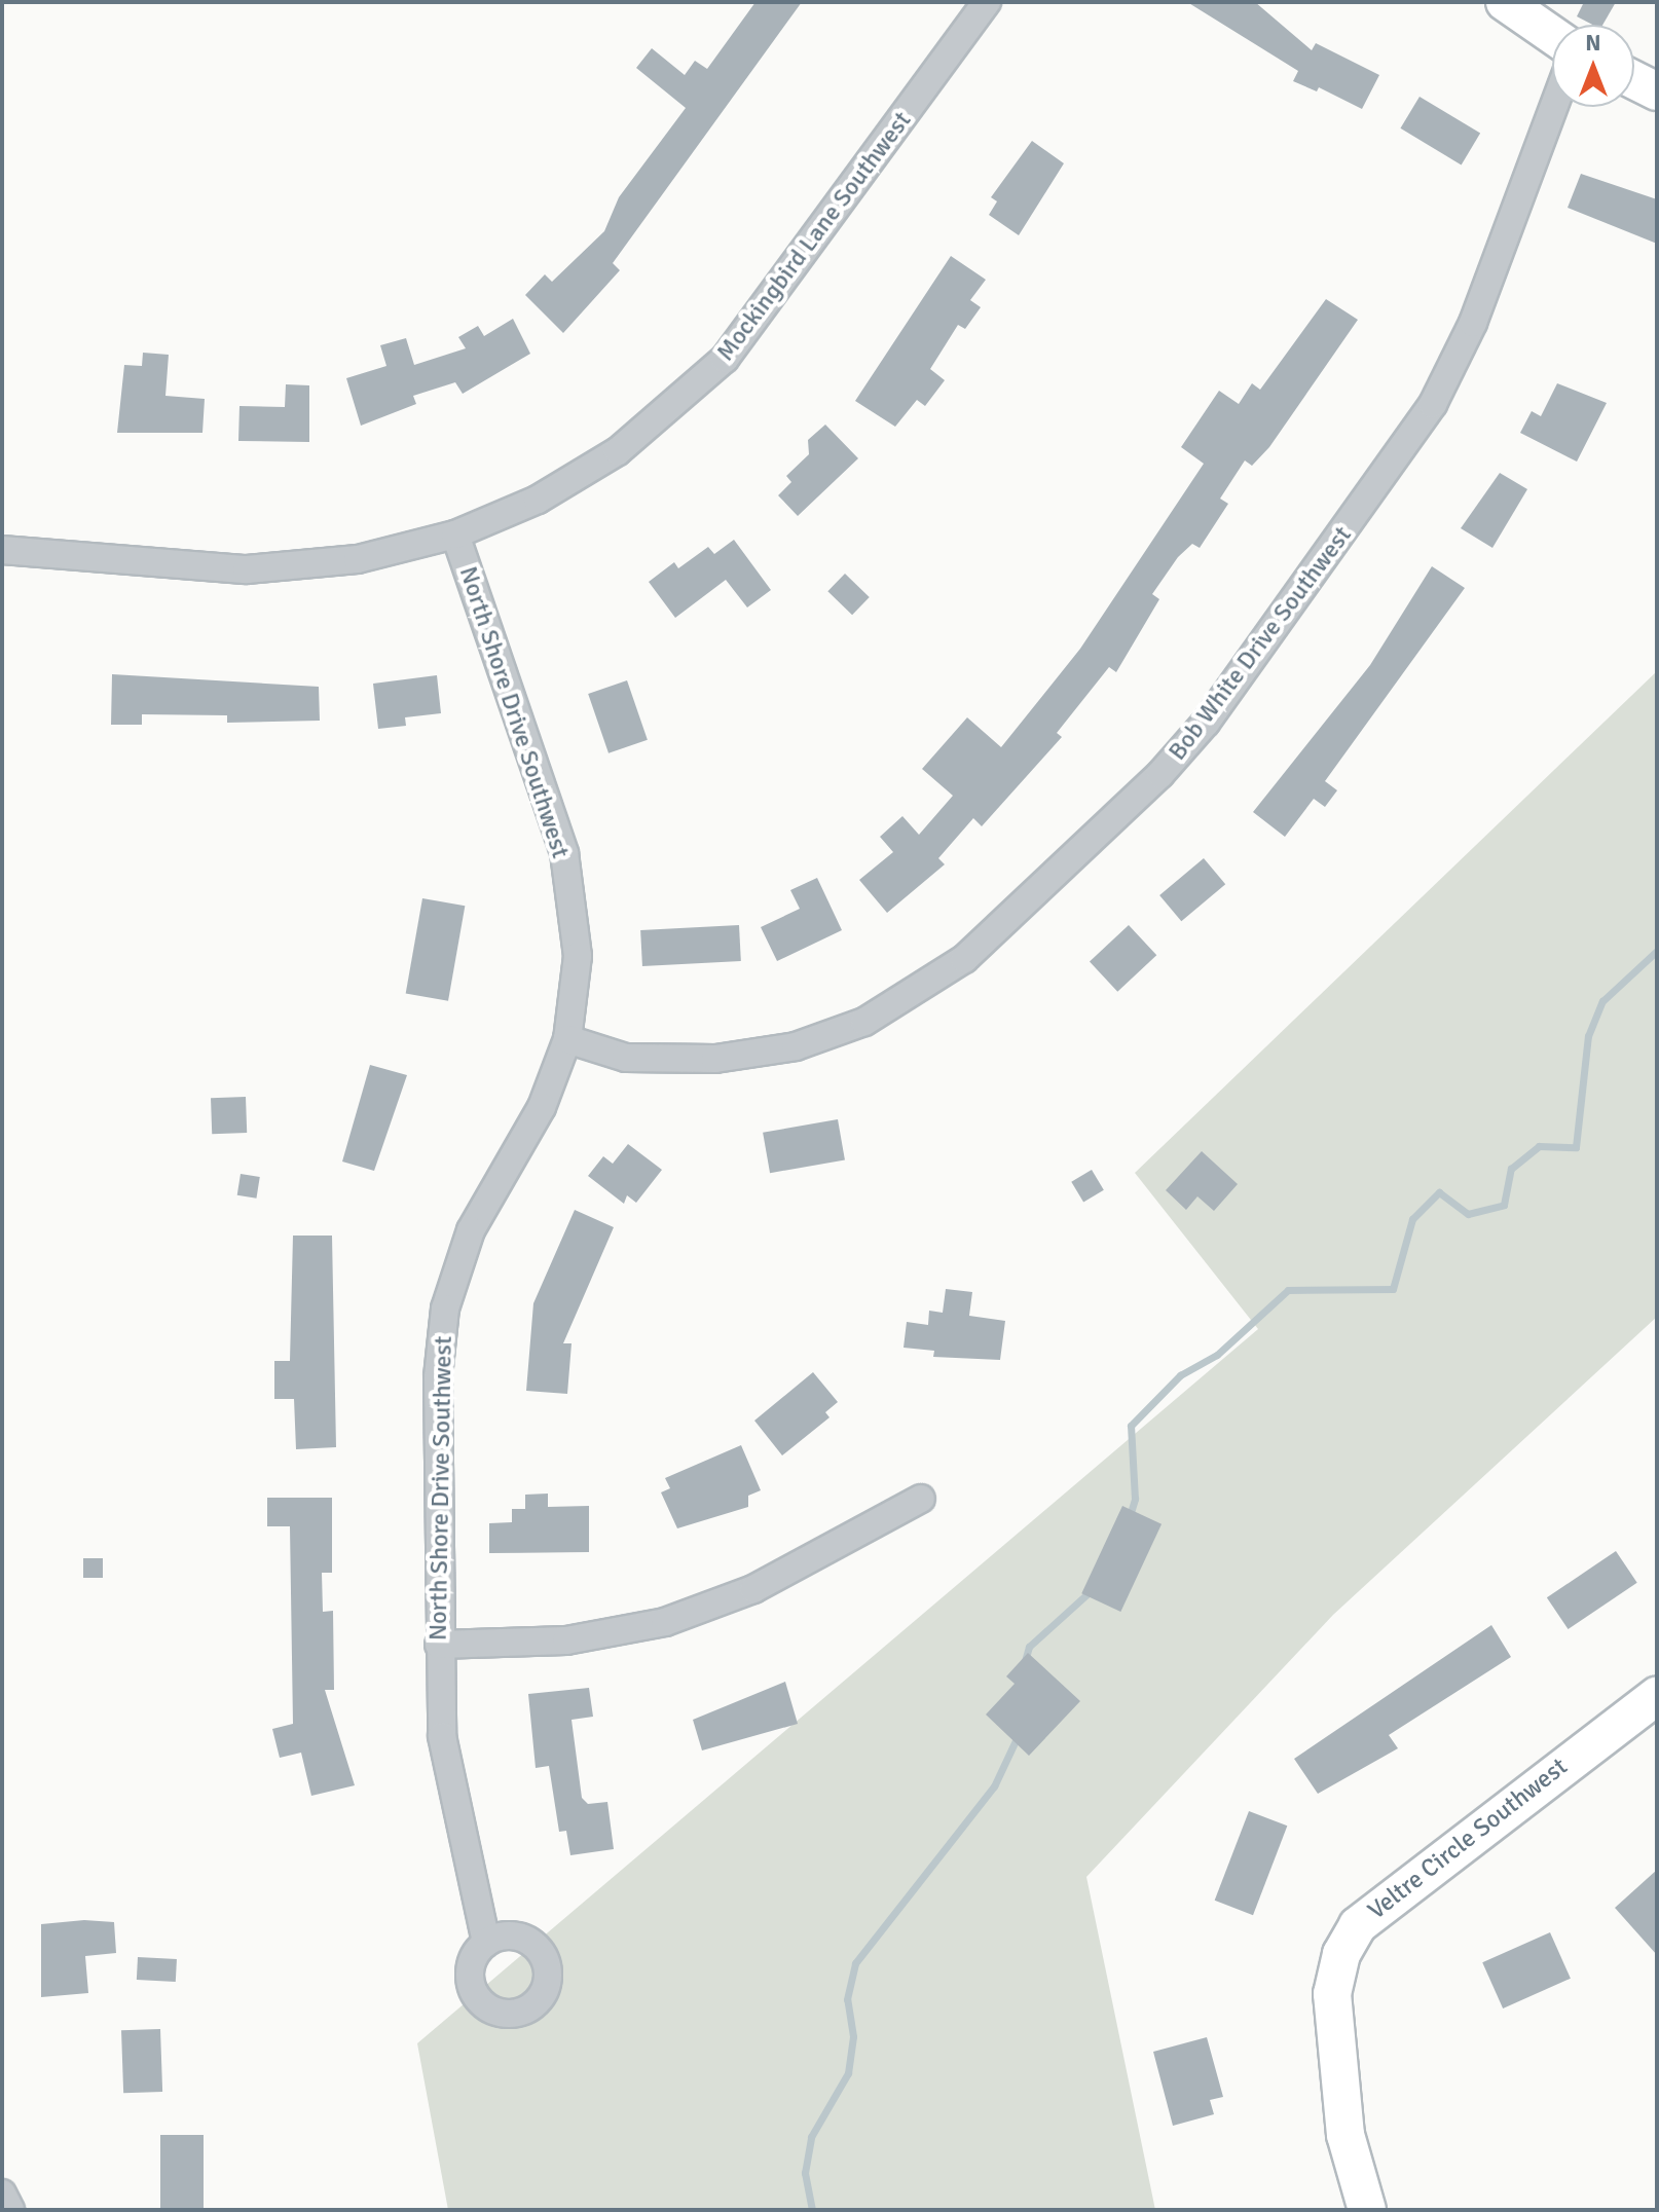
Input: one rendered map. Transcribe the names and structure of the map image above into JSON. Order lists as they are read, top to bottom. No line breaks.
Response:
{"streets":{"street":["Mockingbird Lane Southwest","Bob White Drive Southwest","North Shore Drive Southwest","Veltre Circle Southwest"]},"crossings":[["Mockingbird Lane Southwest","North Shore Drive Southwest"],["Bob White Drive Southwest","North Shore Drive Southwest"]],"north":"top"}
